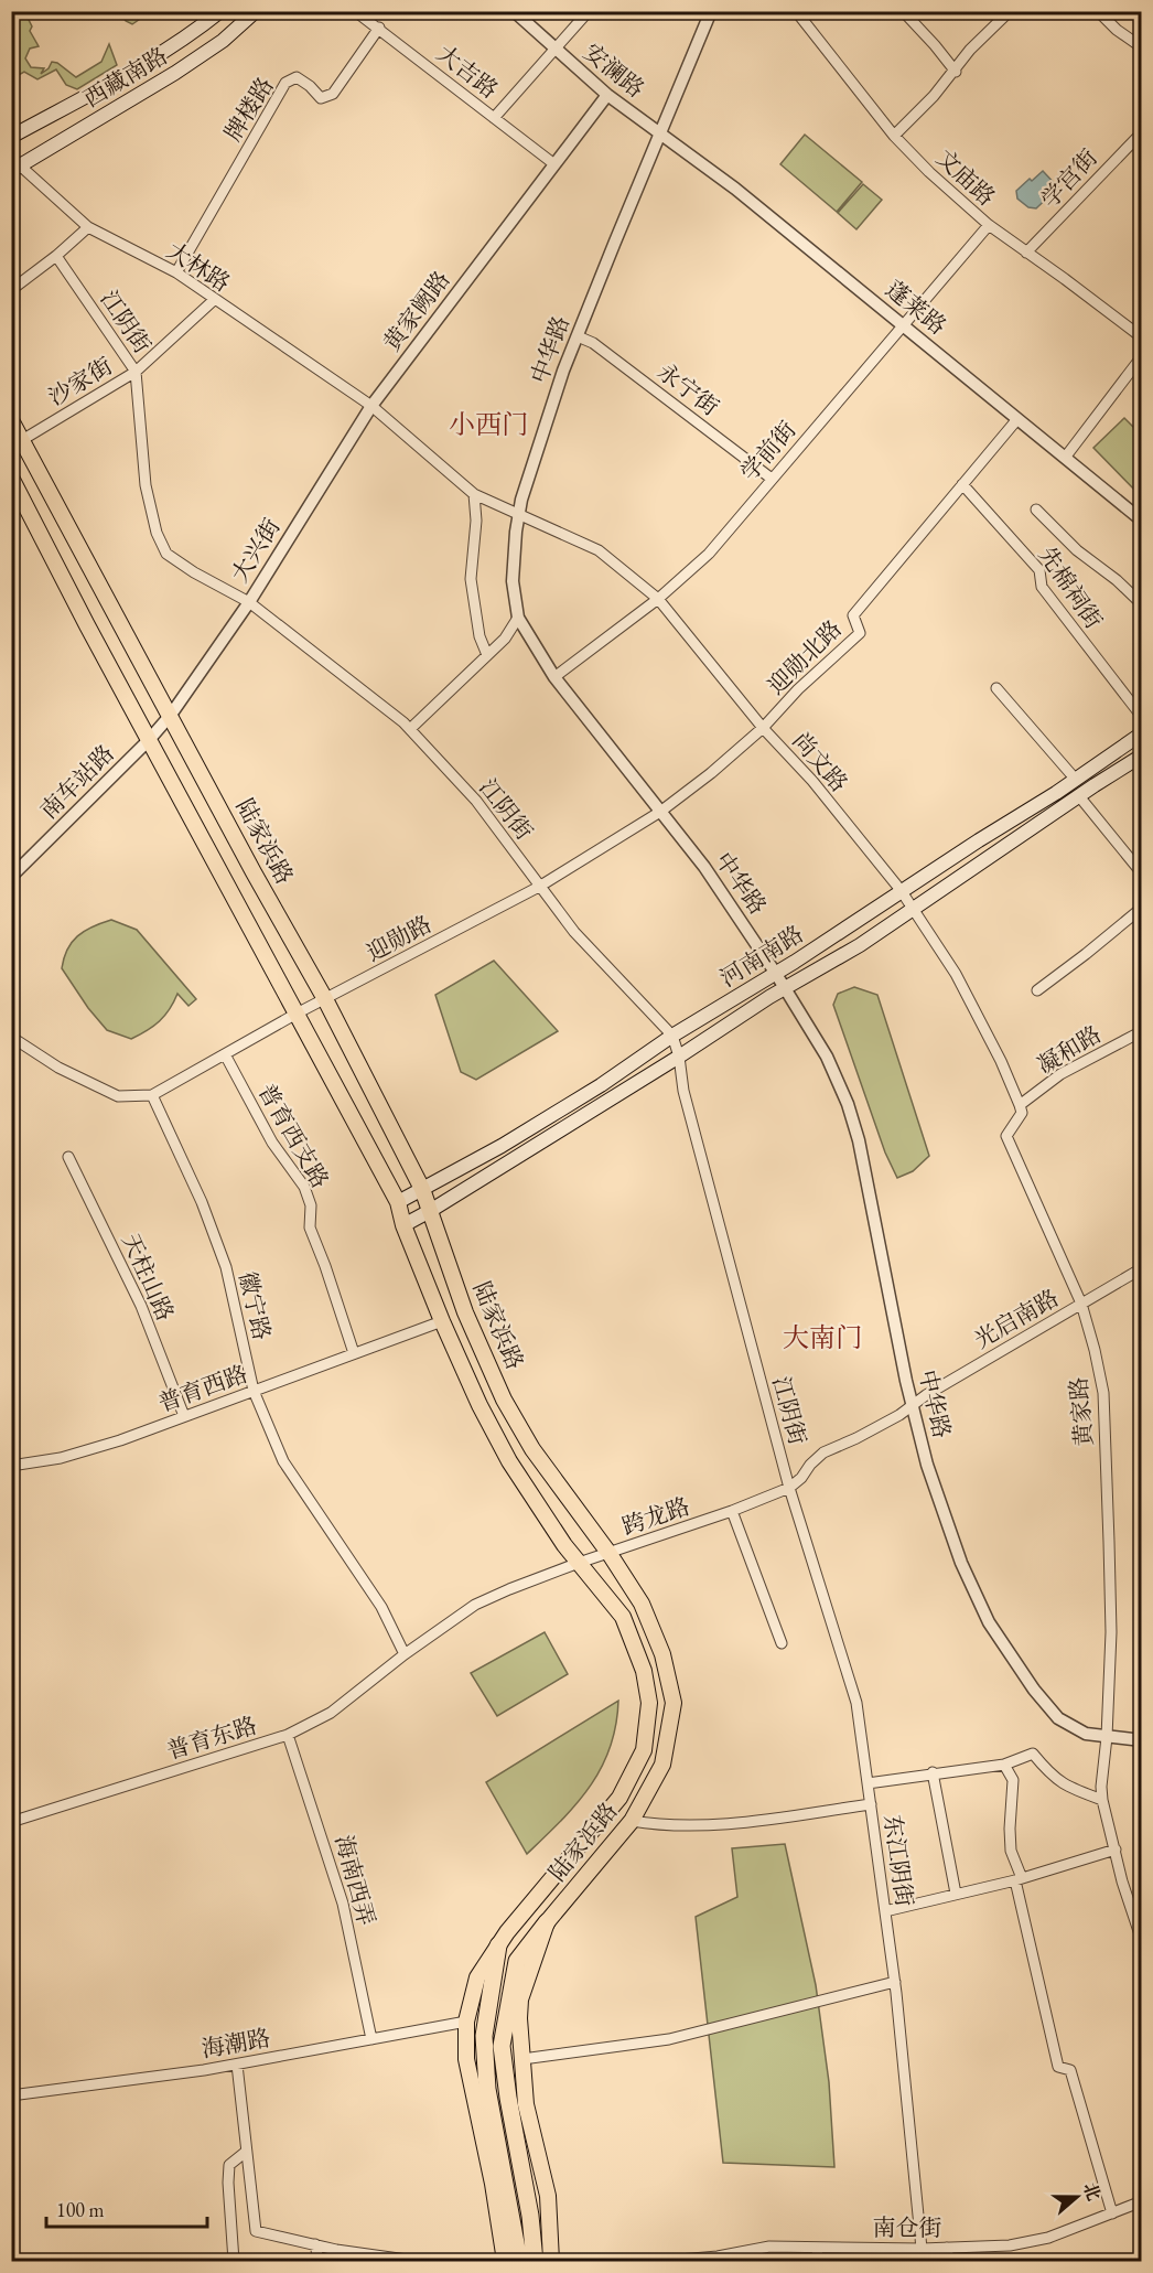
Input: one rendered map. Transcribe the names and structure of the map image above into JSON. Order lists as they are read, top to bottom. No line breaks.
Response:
{"streets":{"main road":["西藏南路","陆家浜路","河南南路"],"street":["安澜路","大吉路","牌楼路","文庙路","学宫街","大林路","蓬莱路","黄家阙路","江阴街","中华路","沙家街","永宁街","学前街","大兴街","先棉祠街","迎勋北路","尚文路","南车站路","迎勋路","凝和路","普育西支路","天柱山路","徽宁路","光启南路","普育西路","黄家路","跨龙路","普育东路","东江阴街","海南西弄","海潮路","南仓街"]},"crossings":[["安澜路","蓬莱路"],["安澜路","黄家阙路"],["安澜路","中华路"],["大吉路","牌楼路"],["大吉路","黄家阙路"],["西藏南路","大林路"],["牌楼路","大林路"],["文庙路","学宫街"],["文庙路","学前街"],["大林路","黄家阙路"],["大林路","沙家街"],["大林路","大兴街"],["蓬莱路","中华路"],["蓬莱路","学前街"],["蓬莱路","迎勋北路"],["黄家阙路","大兴街"],["江阴街","沙家街"],["江阴街","大兴街"],["江阴街","迎勋路"],["江阴街","河南南路"],["江阴街","跨龙路"],["江阴街","东江阴街"],["中华路","永宁街"],["中华路","学前街"],["中华路","迎勋北路"],["中华路","尚文路"],["中华路","迎勋路"],["中华路","河南南路"],["中华路","光启南路"],["中华路","黄家路"],["中华路","跨龙路"],["沙家街","陆家浜路"],["永宁街","学前街"],["学前街","尚文路"],["大兴街","南车站路"],["大兴街","陆家浜路"],["先棉祠街","迎勋北路"],["迎勋北路","尚文路"],["迎勋北路","迎勋路"],["尚文路","河南南路"],["尚文路","凝和路"],["尚文路","黄家路"],["南车站路","陆家浜路"],["陆家浜路","迎勋路"],["陆家浜路","河南南路"],["陆家浜路","普育西路"],["陆家浜路","跨龙路"],["陆家浜路","海潮路"],["迎勋路","普育西支路"],["迎勋路","徽宁路"],["凝和路","黄家路"],["普育西支路","普育西路"],["天柱山路","普育西路"],["徽宁路","普育西路"],["徽宁路","跨龙路"],["徽宁路","普育东路"],["光启南路","黄家路"],["光启南路","跨龙路"],["跨龙路","普育东路"],["跨龙路","东江阴街"],["普育东路","海南西弄"],["东江阴街","南仓街"],["海南西弄","海潮路"]],"districts":["小西门","大南门"],"scale_bar":"100 m","north":"right"}
